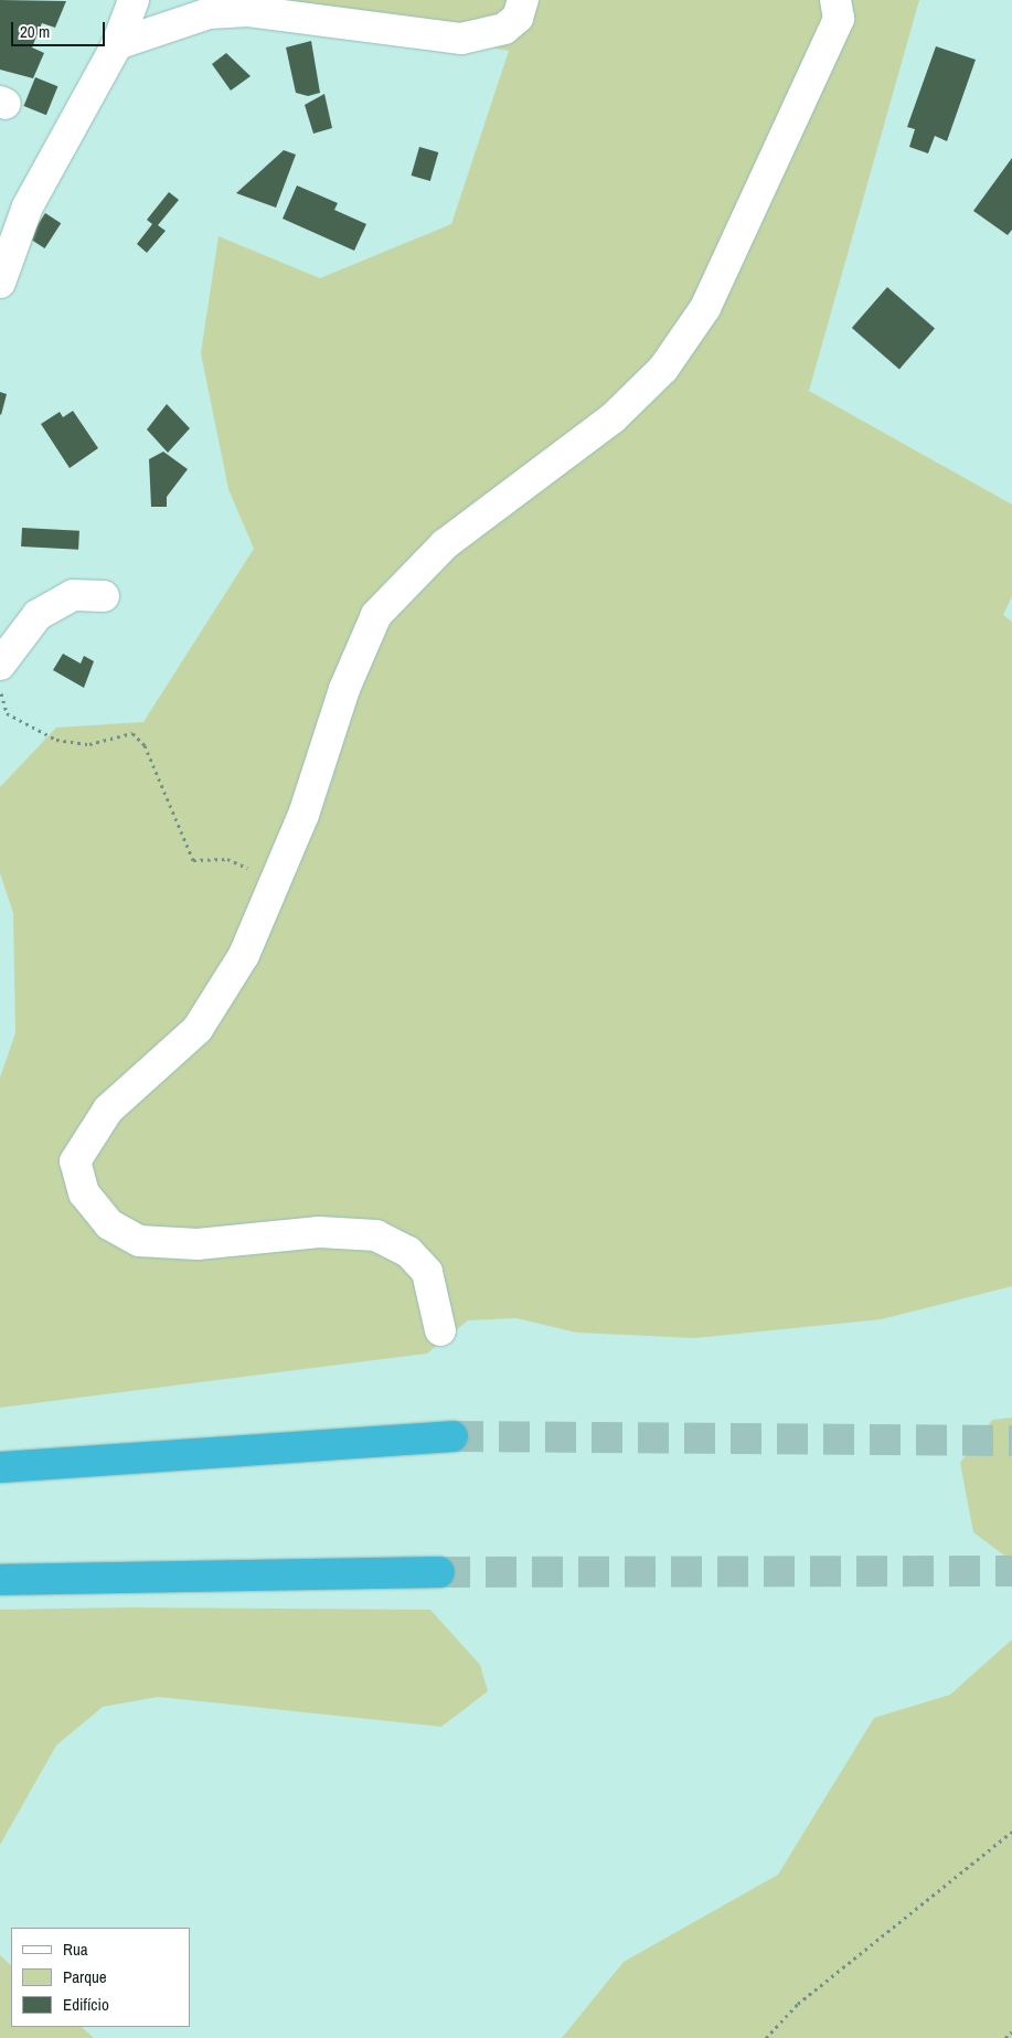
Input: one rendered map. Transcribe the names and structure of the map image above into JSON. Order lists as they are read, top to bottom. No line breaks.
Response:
{"legend":["Rua","Parque","Edifício"],"scale_bar":"20 m"}
